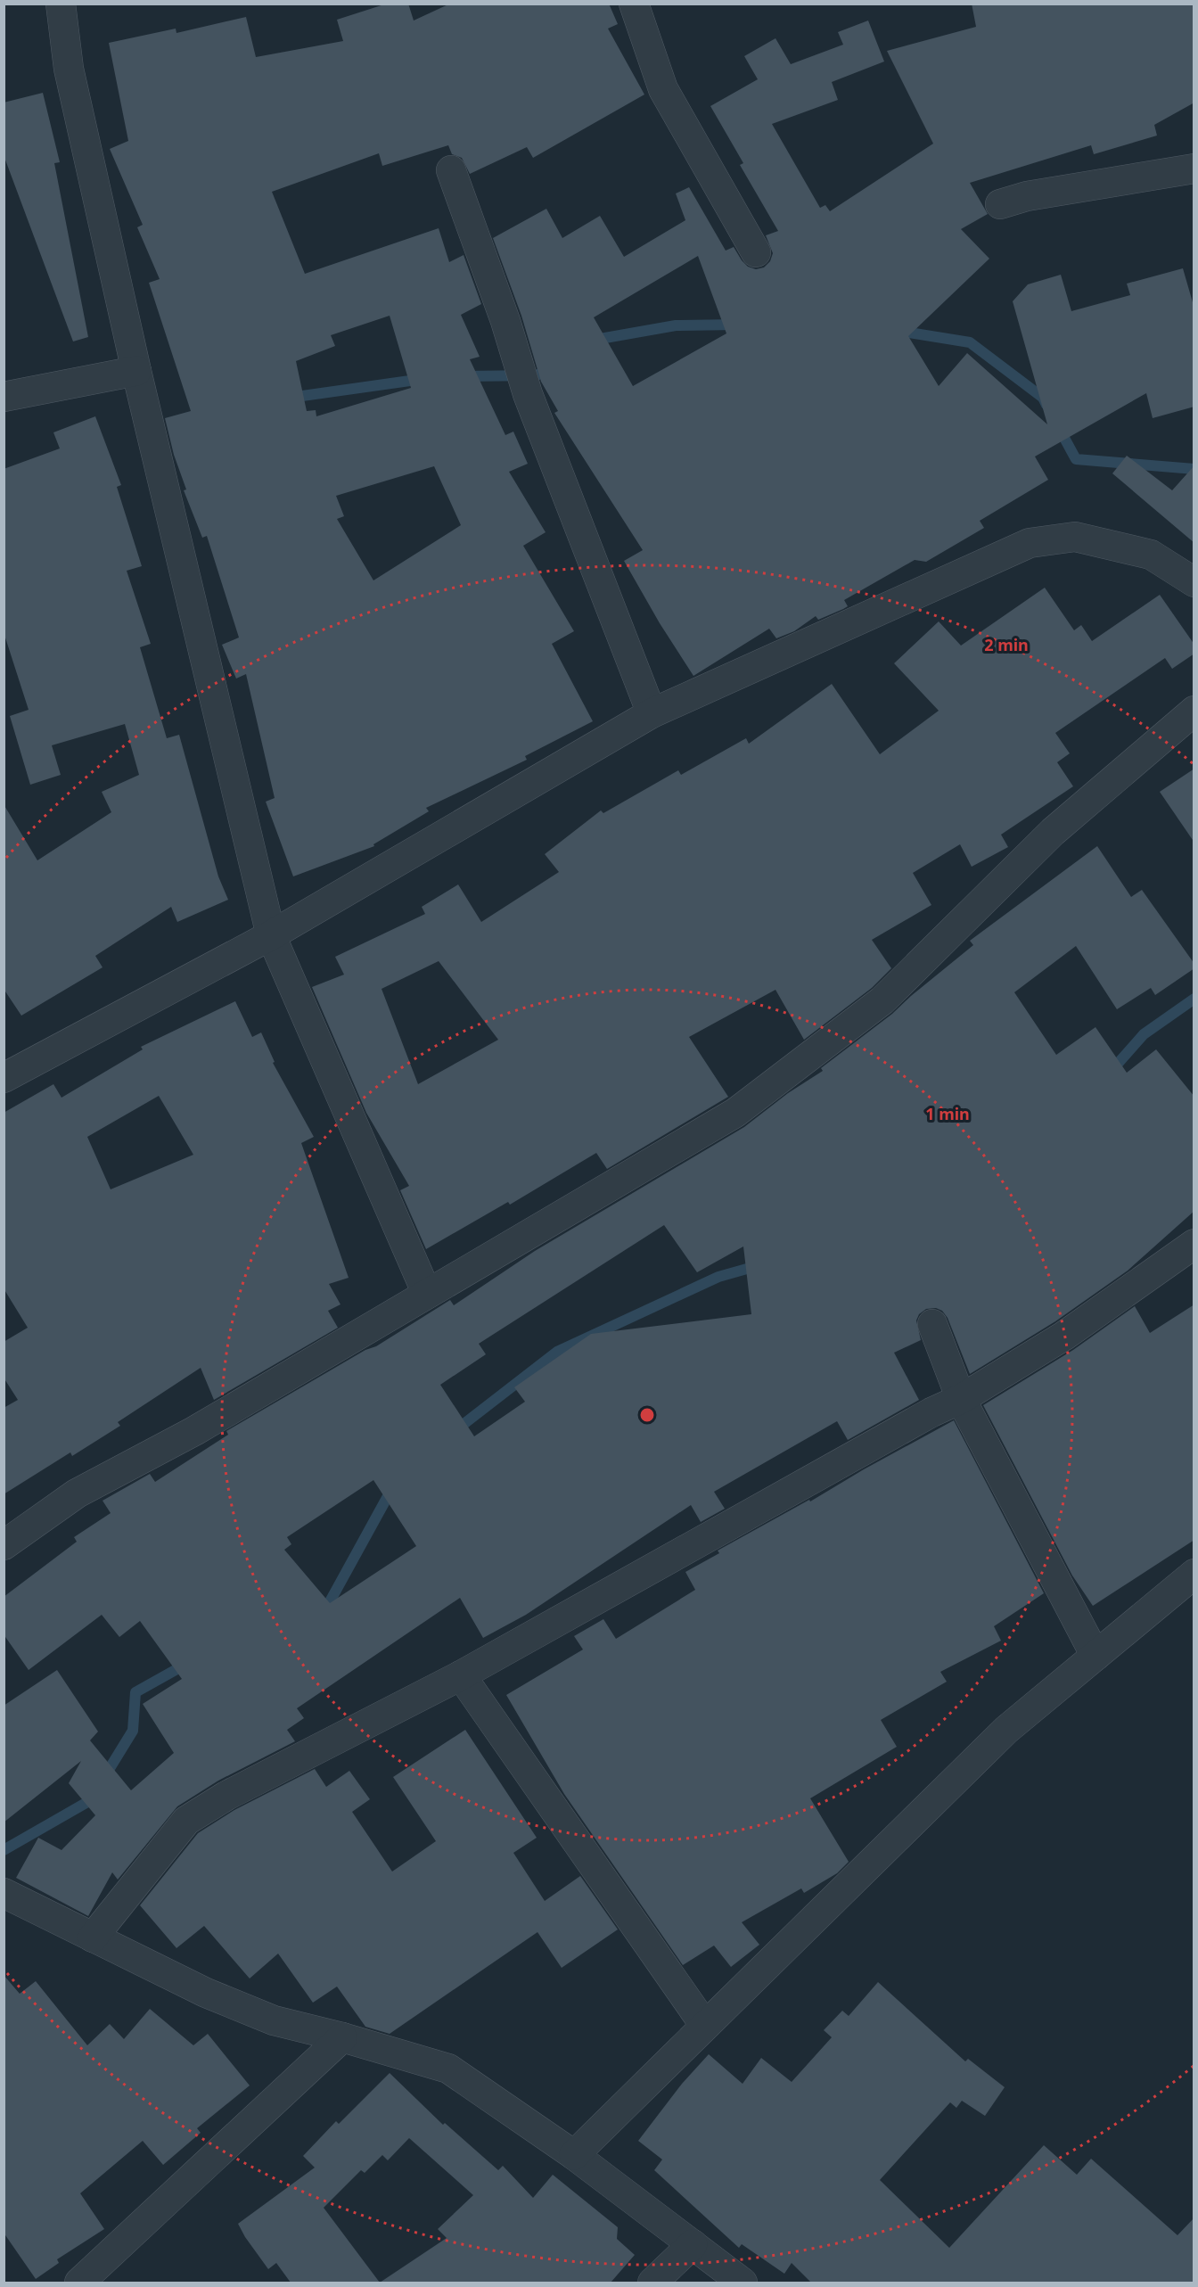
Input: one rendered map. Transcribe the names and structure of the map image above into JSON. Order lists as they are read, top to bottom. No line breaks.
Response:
{"rings":["2 min","1 min"]}
